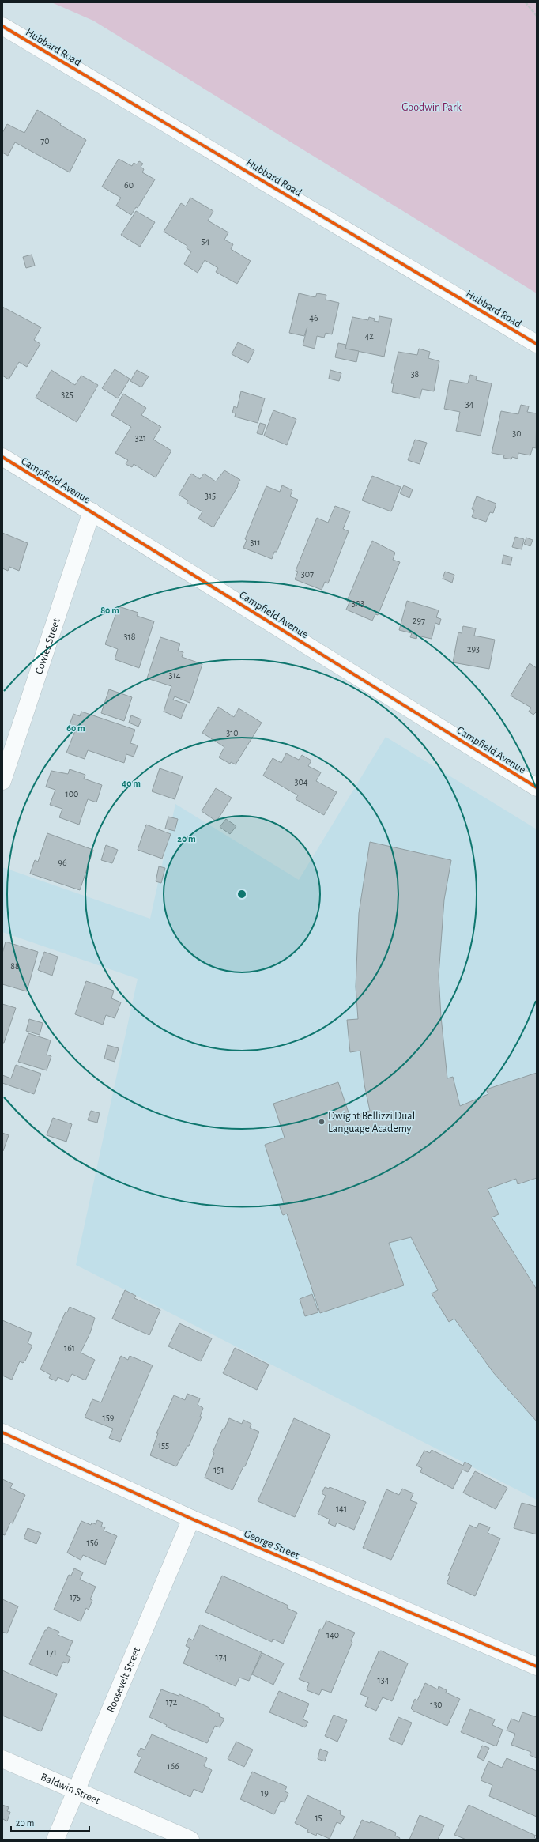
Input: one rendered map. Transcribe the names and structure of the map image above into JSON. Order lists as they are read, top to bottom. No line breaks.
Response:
{"streets":{"street":["Hubbard Road","Campfield Avenue","Cowles Street","George Street","Roosevelt Street","Baldwin Street"]},"crossings":[["Campfield Avenue","Cowles Street"],["George Street","Roosevelt Street"],["Roosevelt Street","Baldwin Street"]],"parks":["Goodwin Park"],"places":["Dwight Bellizzi Dual Language Academy"],"house_numbers":["70","60","54","46","42","38","325","34","30","321","315","311","307","303","297","318","293","314","310","304","100","96","88","161","159","155","151","141","156","175","140","171","174","134","172","130","166","19","15"],"scale_bar":"20 m","rings":["80 m","60 m","40 m","20 m"]}
